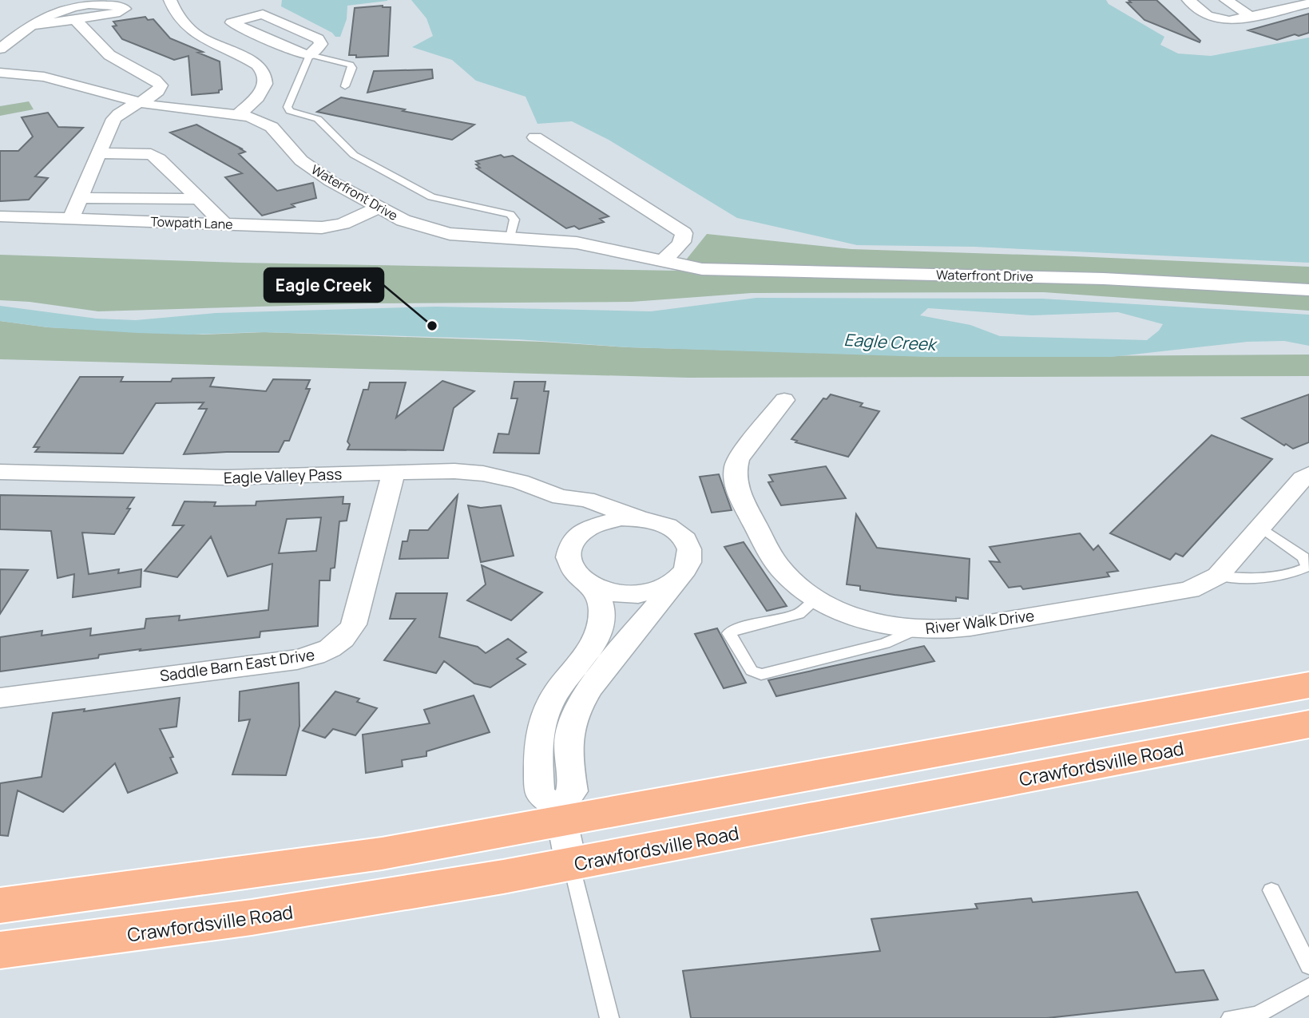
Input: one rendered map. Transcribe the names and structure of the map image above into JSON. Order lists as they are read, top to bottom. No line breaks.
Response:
{"streets":{"main road":["Crawfordsville Road"],"street":["Waterfront Drive","Towpath Lane","Eagle Valley Pass","River Walk Drive","Saddle Barn East Drive"]},"crossings":[["Waterfront Drive","Towpath Lane"],["Eagle Valley Pass","Saddle Barn East Drive"]],"water":["Eagle Creek"],"places":["Eagle Creek"]}
